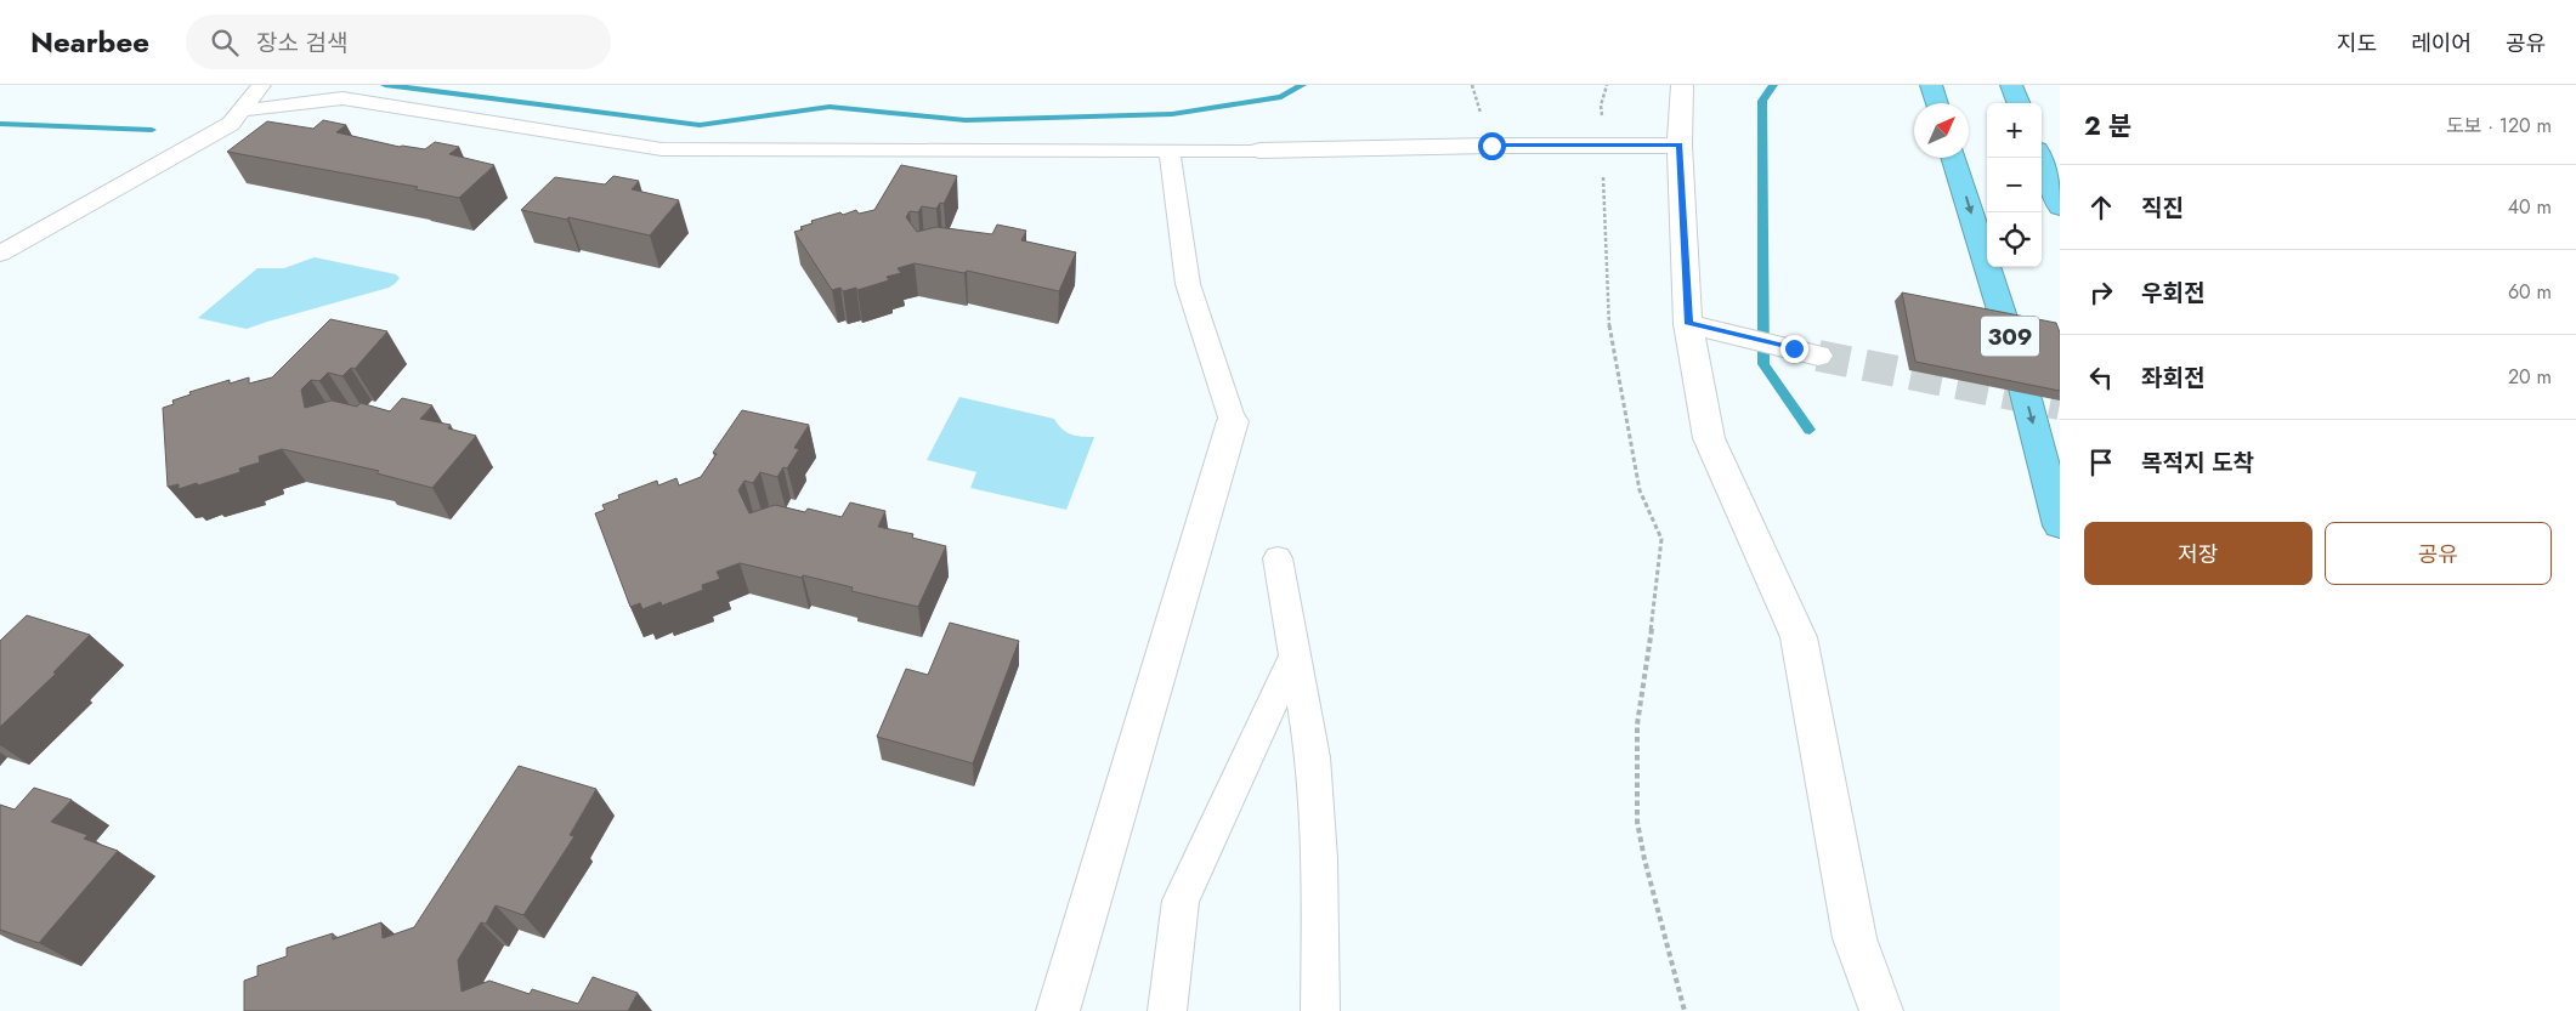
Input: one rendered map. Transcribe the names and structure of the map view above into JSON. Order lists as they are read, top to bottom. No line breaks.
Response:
{"streets":{"highway":["309"]},"north":"top right","page":{"header":"Nearbee","search":"장소 검색","nav":["지도","레이어","공유"],"heading":["2 분","도보 · 120 m"],"map_buttons":["+","−"],"list":[["직진","40 m"],["우회전","60 m"],["좌회전","20 m"],"목적지 도착"],"buttons":["저장","공유"]}}
